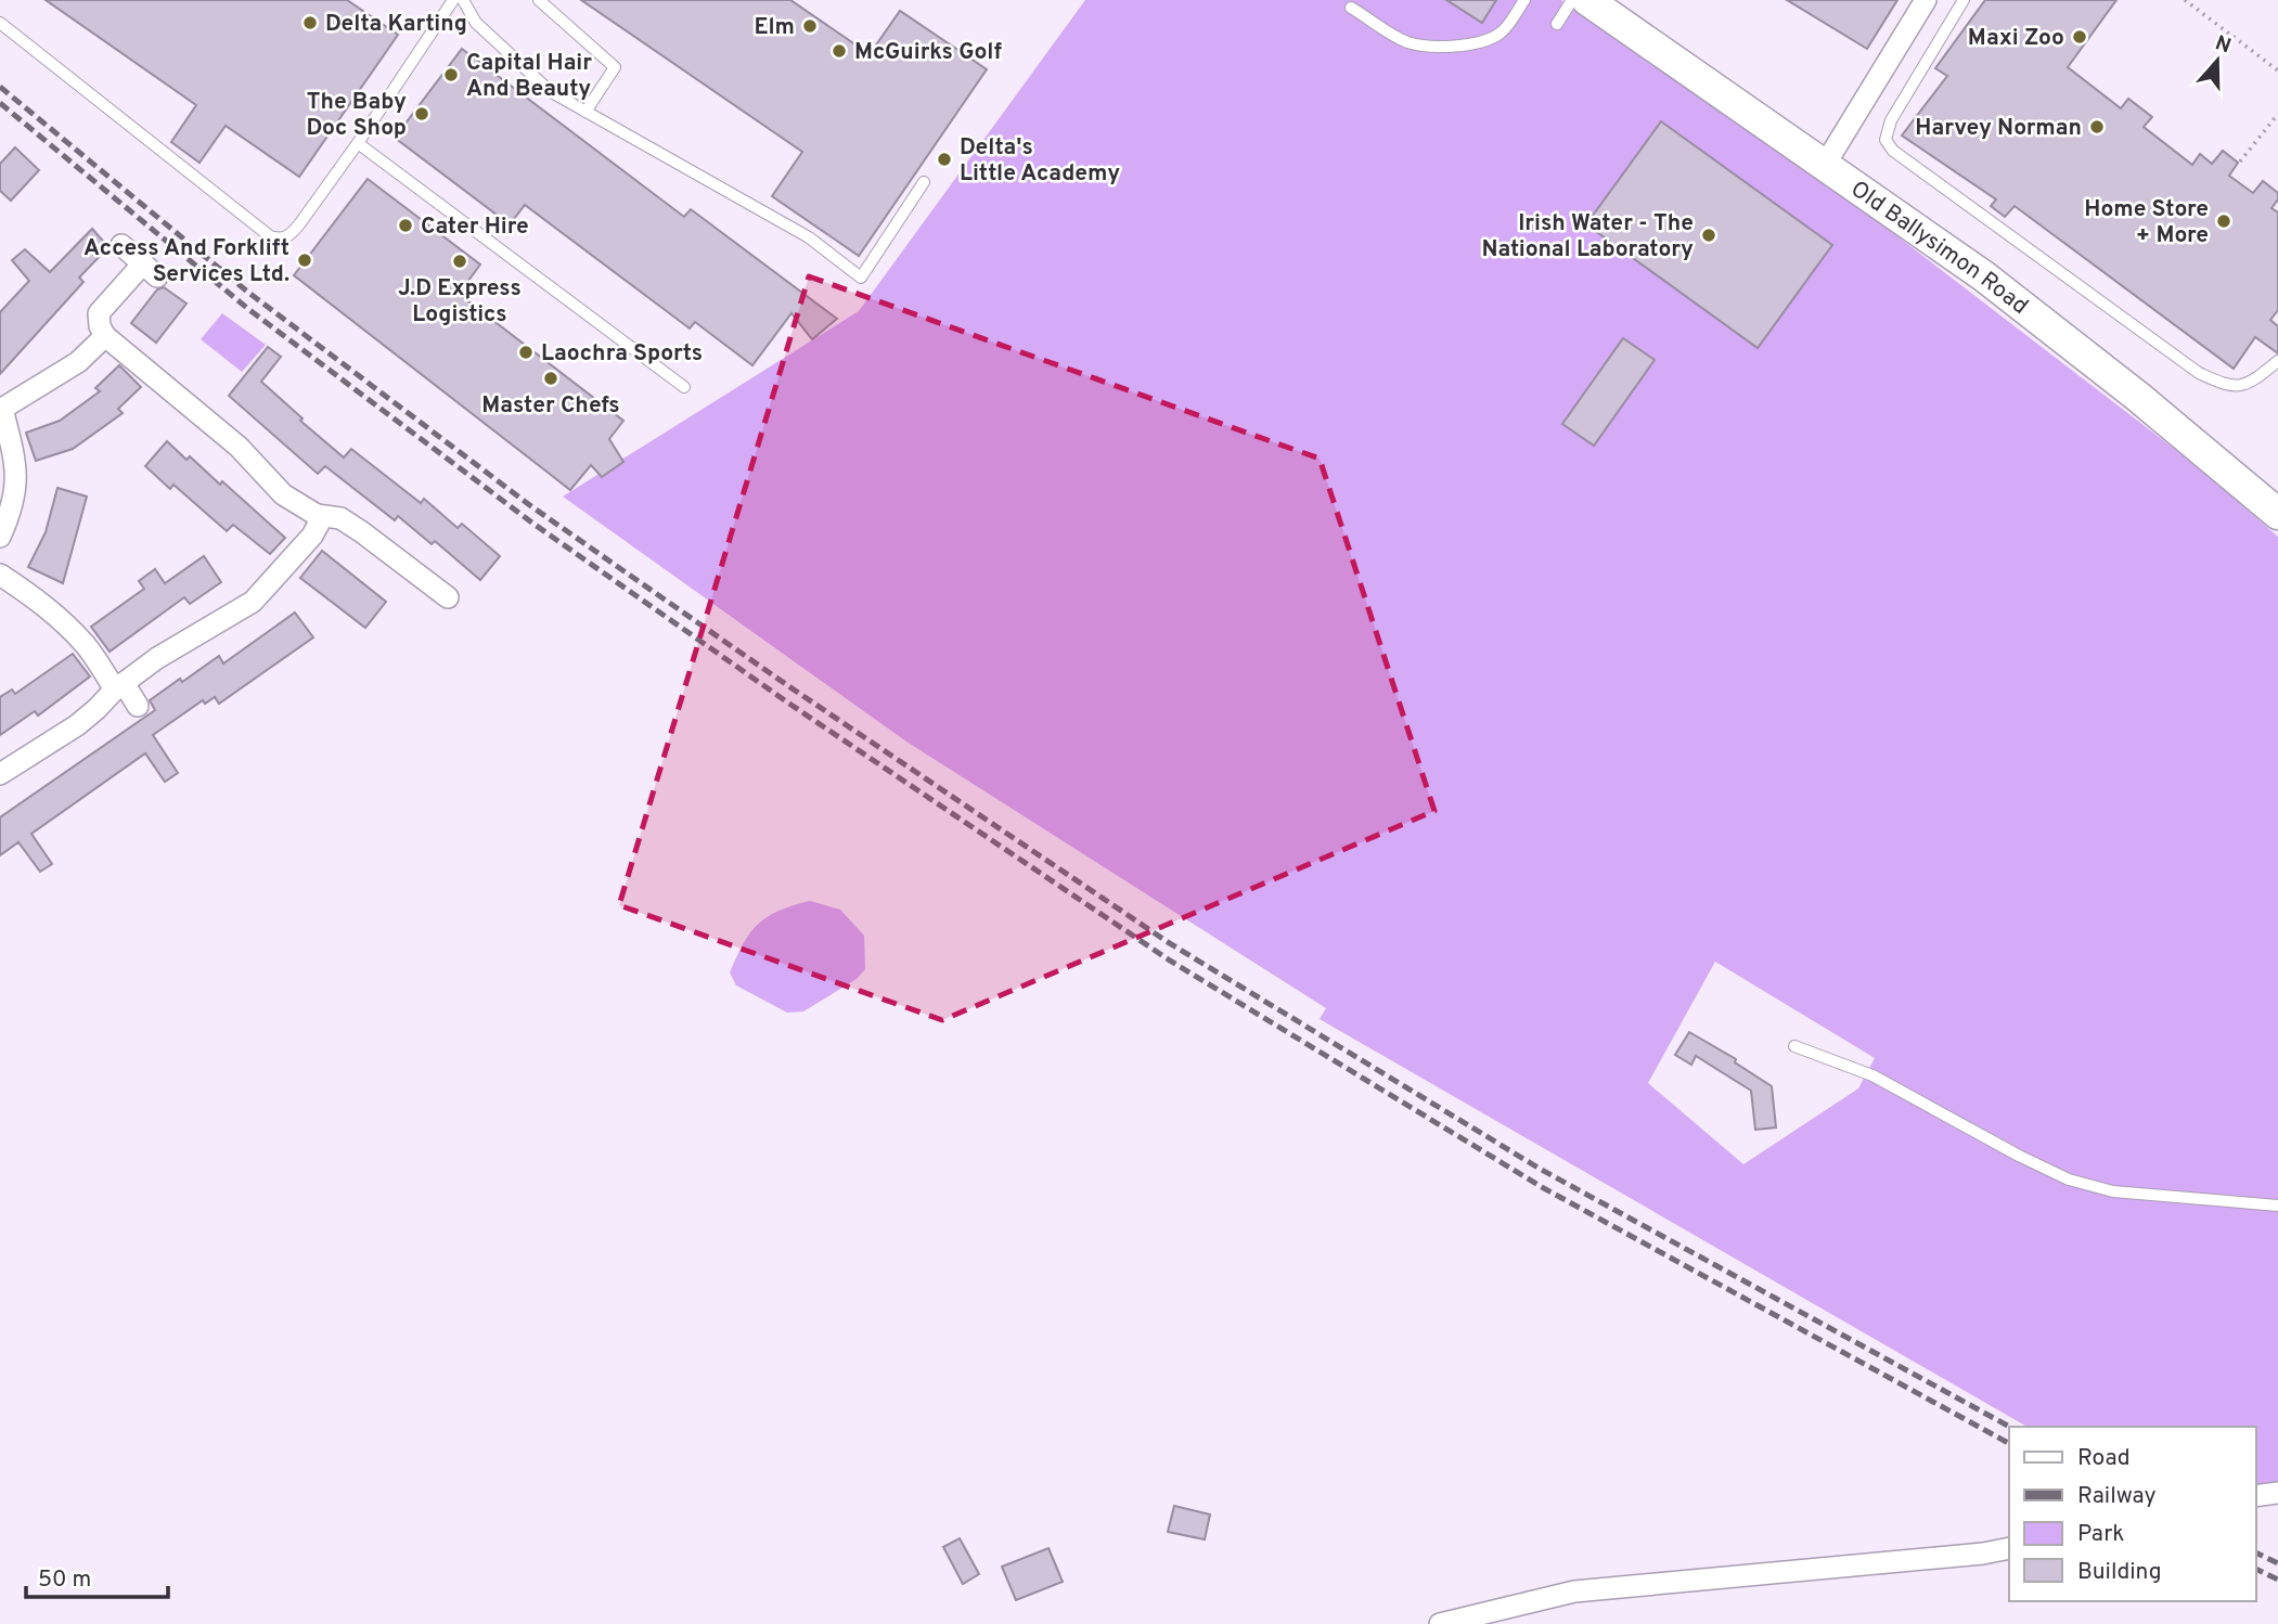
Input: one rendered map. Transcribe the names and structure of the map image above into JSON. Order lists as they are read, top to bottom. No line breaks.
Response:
{"streets":{"street":["Old Ballysimon Road"]},"places":["Delta Karting","Elm","Maxi Zoo","McGuirks Golf","Capital Hair And Beauty","The Baby Doc Shop","Harvey Norman","Delta's Little Academy","Home Store + More","Cater Hire","Irish Water - The National Laboratory","Access And Forklift Services Ltd.","J.D Express Logistics","Laochra Sports","Master Chefs"],"legend":["Road","Railway","Park","Building"],"scale_bar":"50 m","north":"top"}
